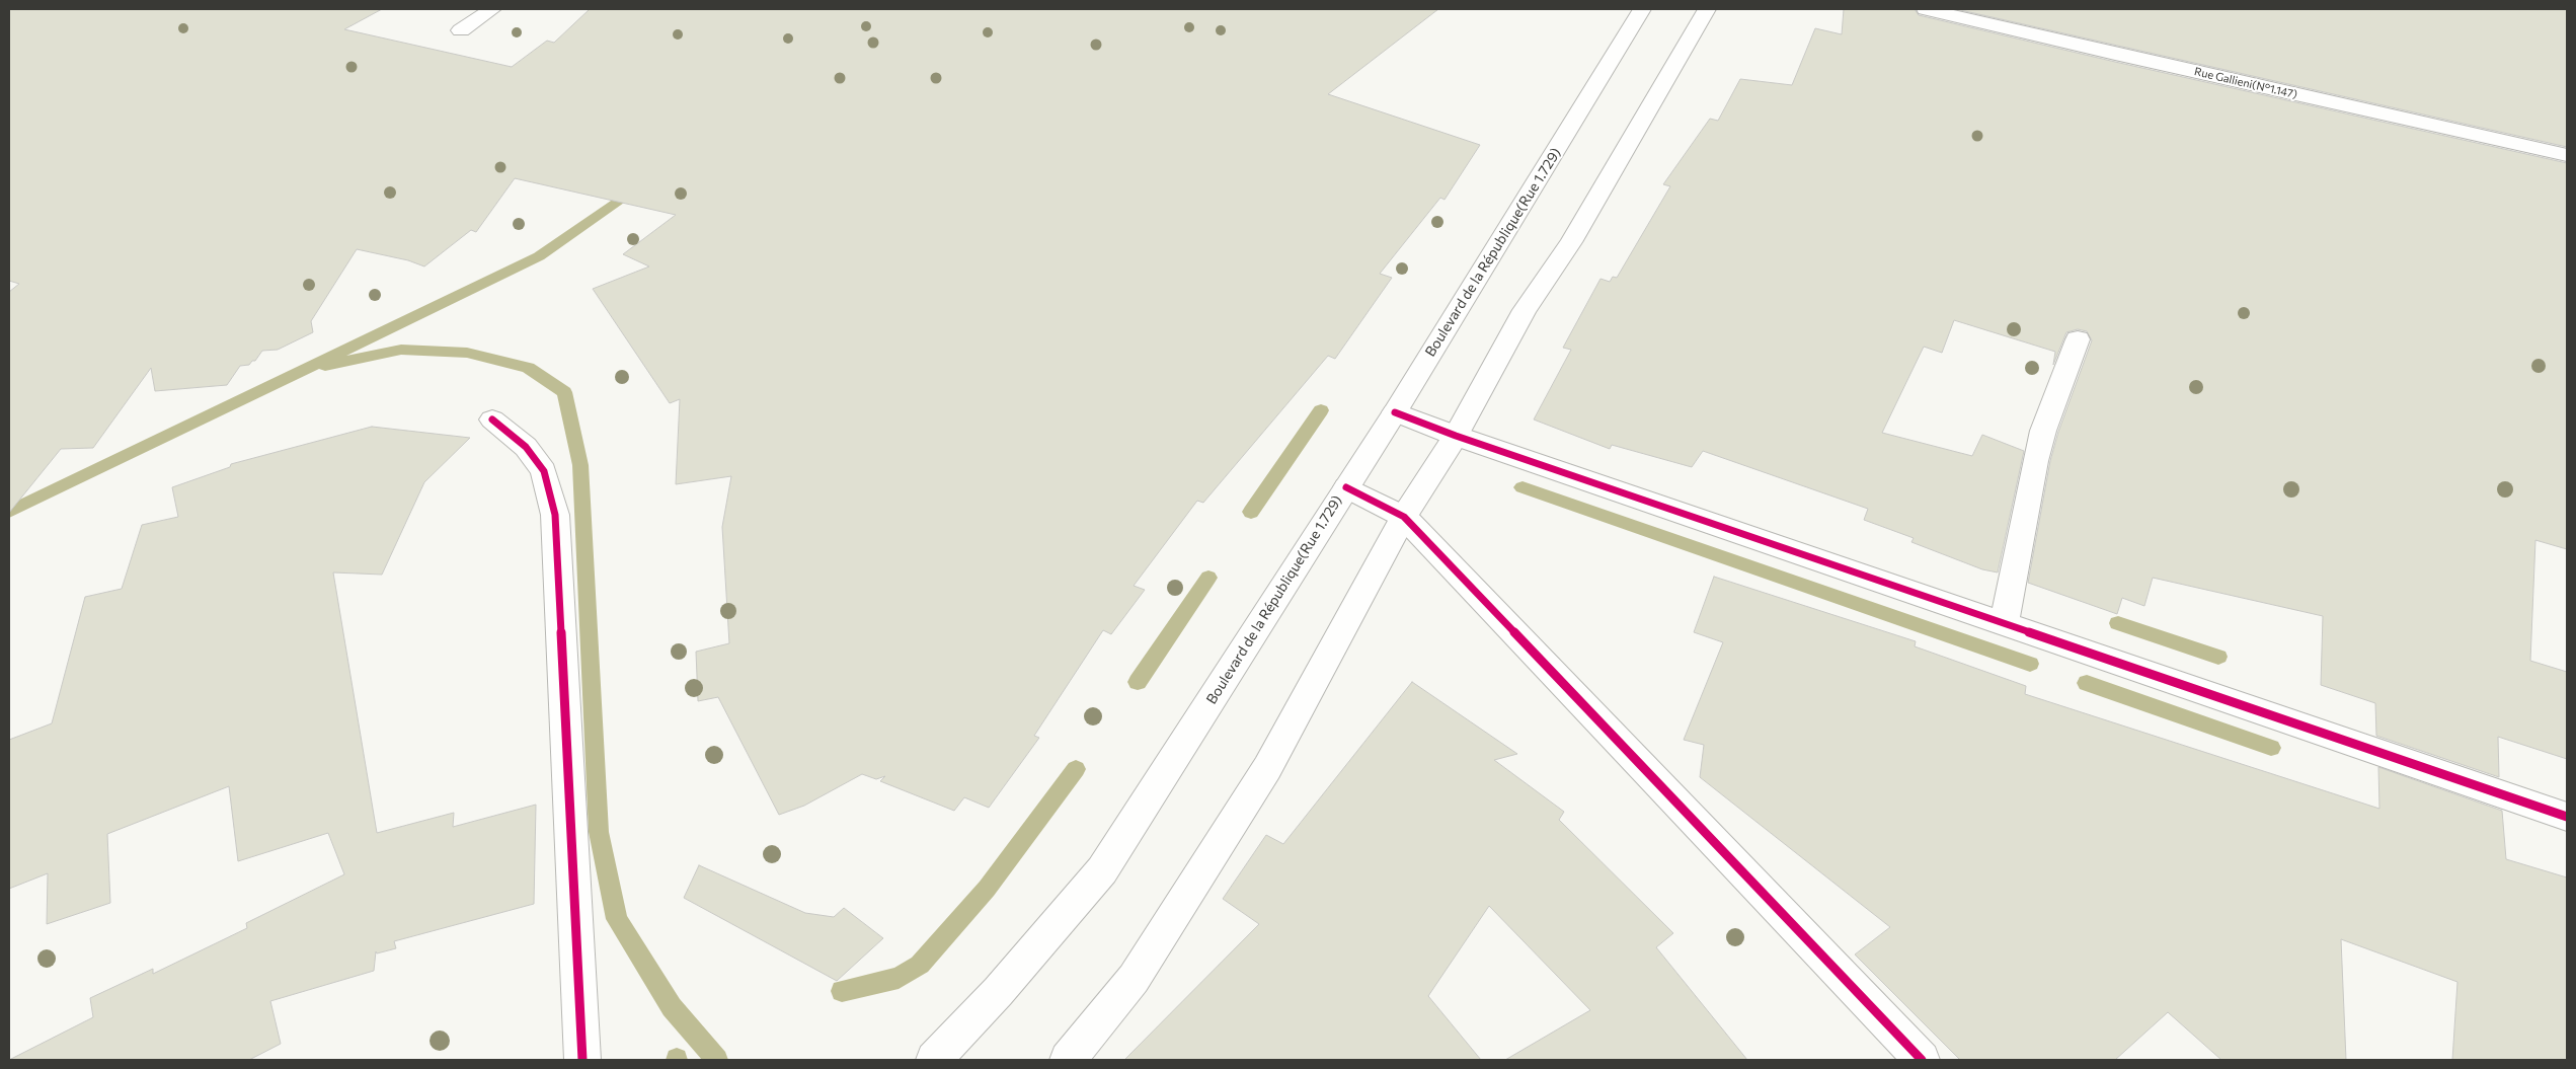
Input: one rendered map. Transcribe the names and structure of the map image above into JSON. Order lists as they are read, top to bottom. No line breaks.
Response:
{"streets":{"main road":["Rue Gallieni(N°1.147)","Boulevard de la République(Rue 1.729)"]}}
